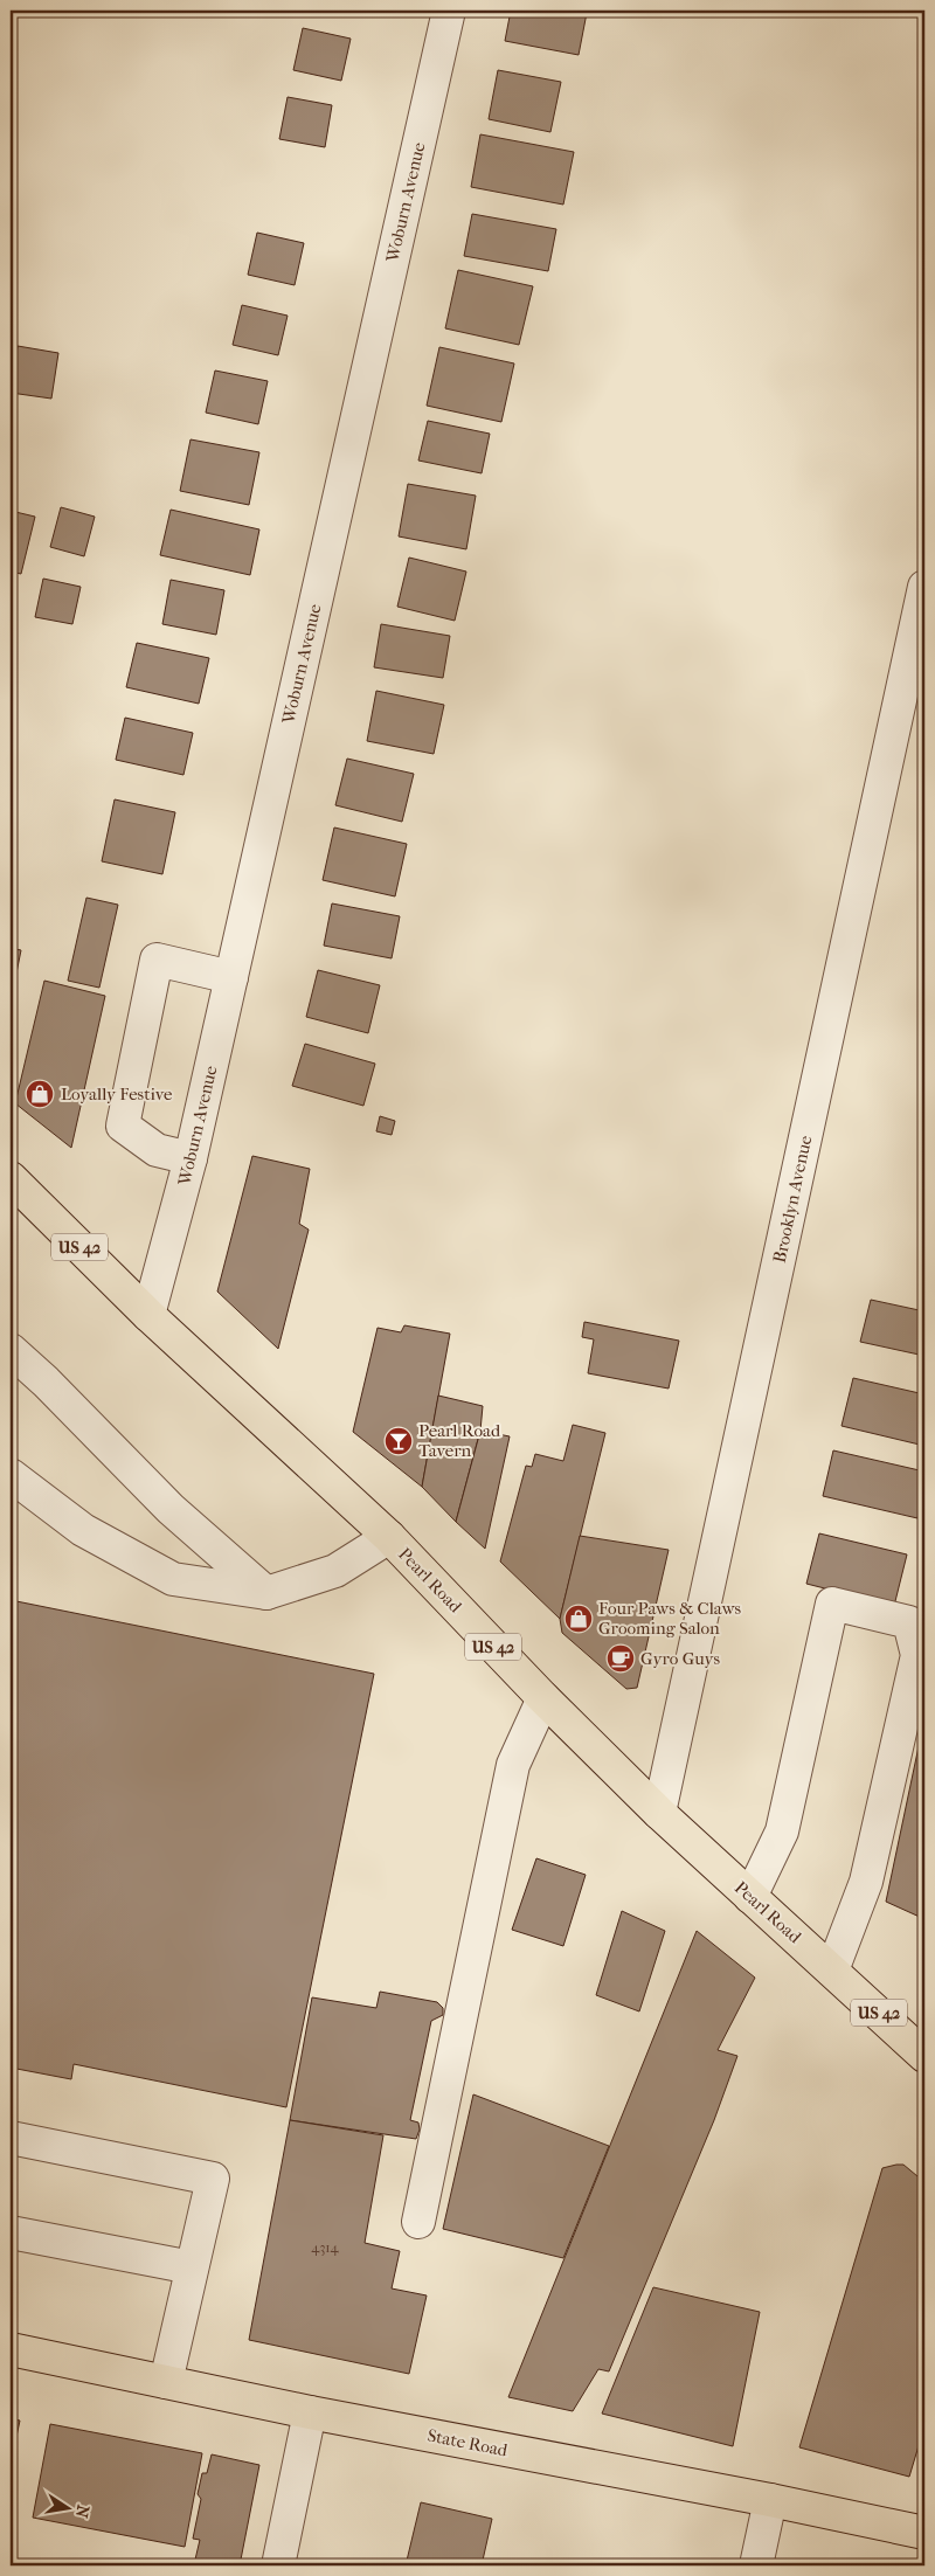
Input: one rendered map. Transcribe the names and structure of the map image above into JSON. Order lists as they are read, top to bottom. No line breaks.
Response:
{"streets":{"main road":["US 42","Pearl Road","State Road"],"street":["Woburn Avenue","Brooklyn Avenue"]},"crossings":[["Woburn Avenue","Pearl Road"],["Brooklyn Avenue","Pearl Road"]],"places":{"shop":["Loyally Festive","Four Paws & Claws Grooming Salon"],"bar":["Pearl Road Tavern"],"cafe":["Gyro Guys"]},"house_numbers":["4314"],"north":"right"}
